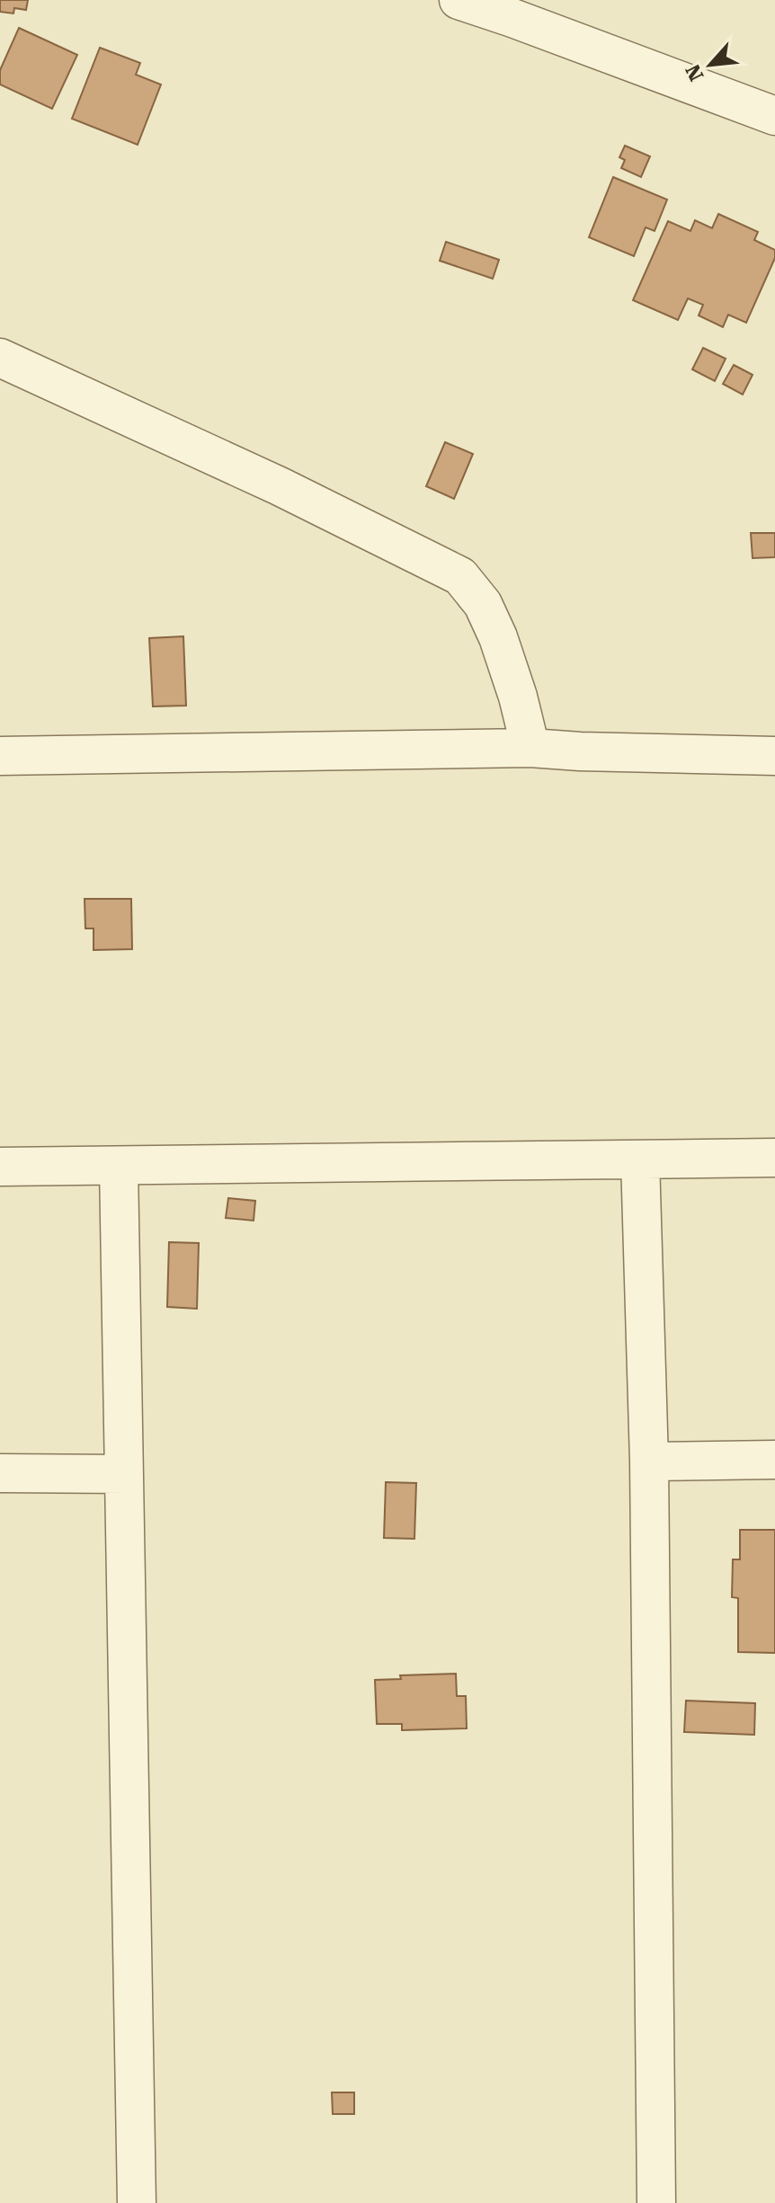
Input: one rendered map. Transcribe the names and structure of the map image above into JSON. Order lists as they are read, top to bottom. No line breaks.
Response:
{"north":"bottom left"}
